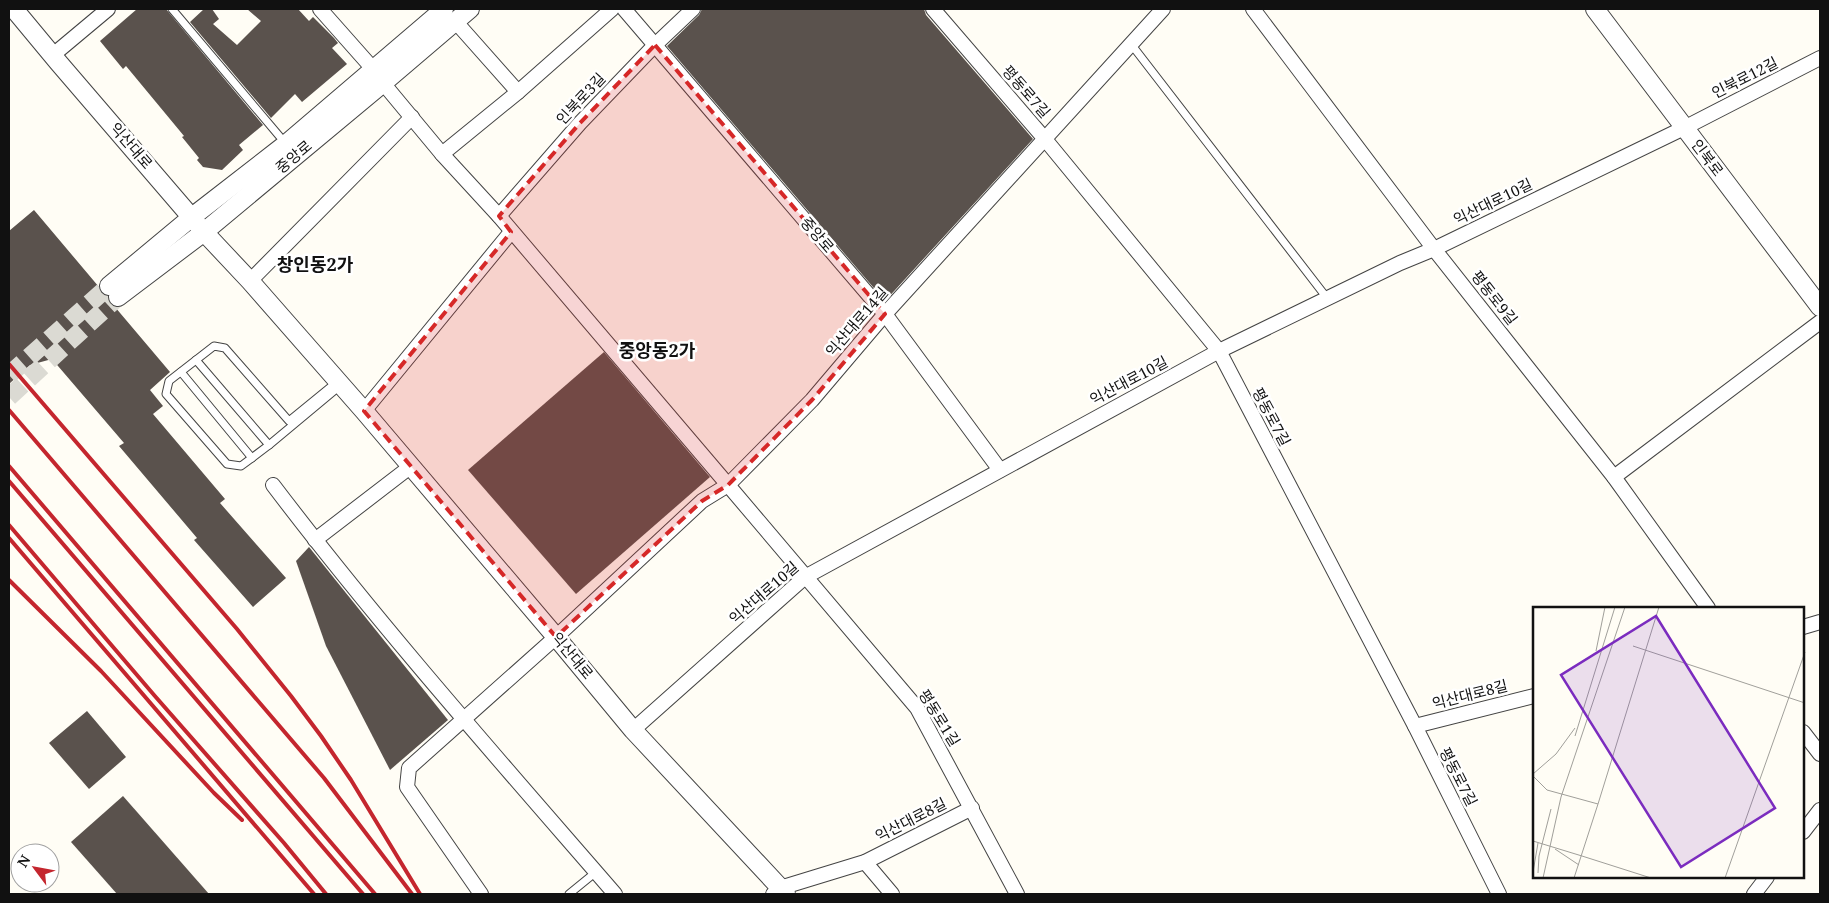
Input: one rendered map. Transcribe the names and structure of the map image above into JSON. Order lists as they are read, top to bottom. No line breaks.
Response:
{"streets":{"street":["인북로12길","평동로7길","인북로3길","익산대로","중앙로","인북로","익산대로10길","평동로9길","익산대로14길","익산대로8길","평동로1길"]},"crossings":[["인북로12길","인북로"],["인북로12길","익산대로10길"],["평동로7길","익산대로10길"],["평동로7길","익산대로14길"],["평동로7길","익산대로8길"],["인북로3길","중앙로"],["익산대로","중앙로"],["익산대로","익산대로10길"],["익산대로","익산대로14길"],["익산대로","익산대로8길"],["중앙로","익산대로10길"],["중앙로","익산대로14길"],["인북로","익산대로10길"],["익산대로10길","평동로9길"],["익산대로10길","평동로1길"],["익산대로8길","평동로1길"]],"districts":["창인동2가","중앙동2가"],"north":"top left"}
